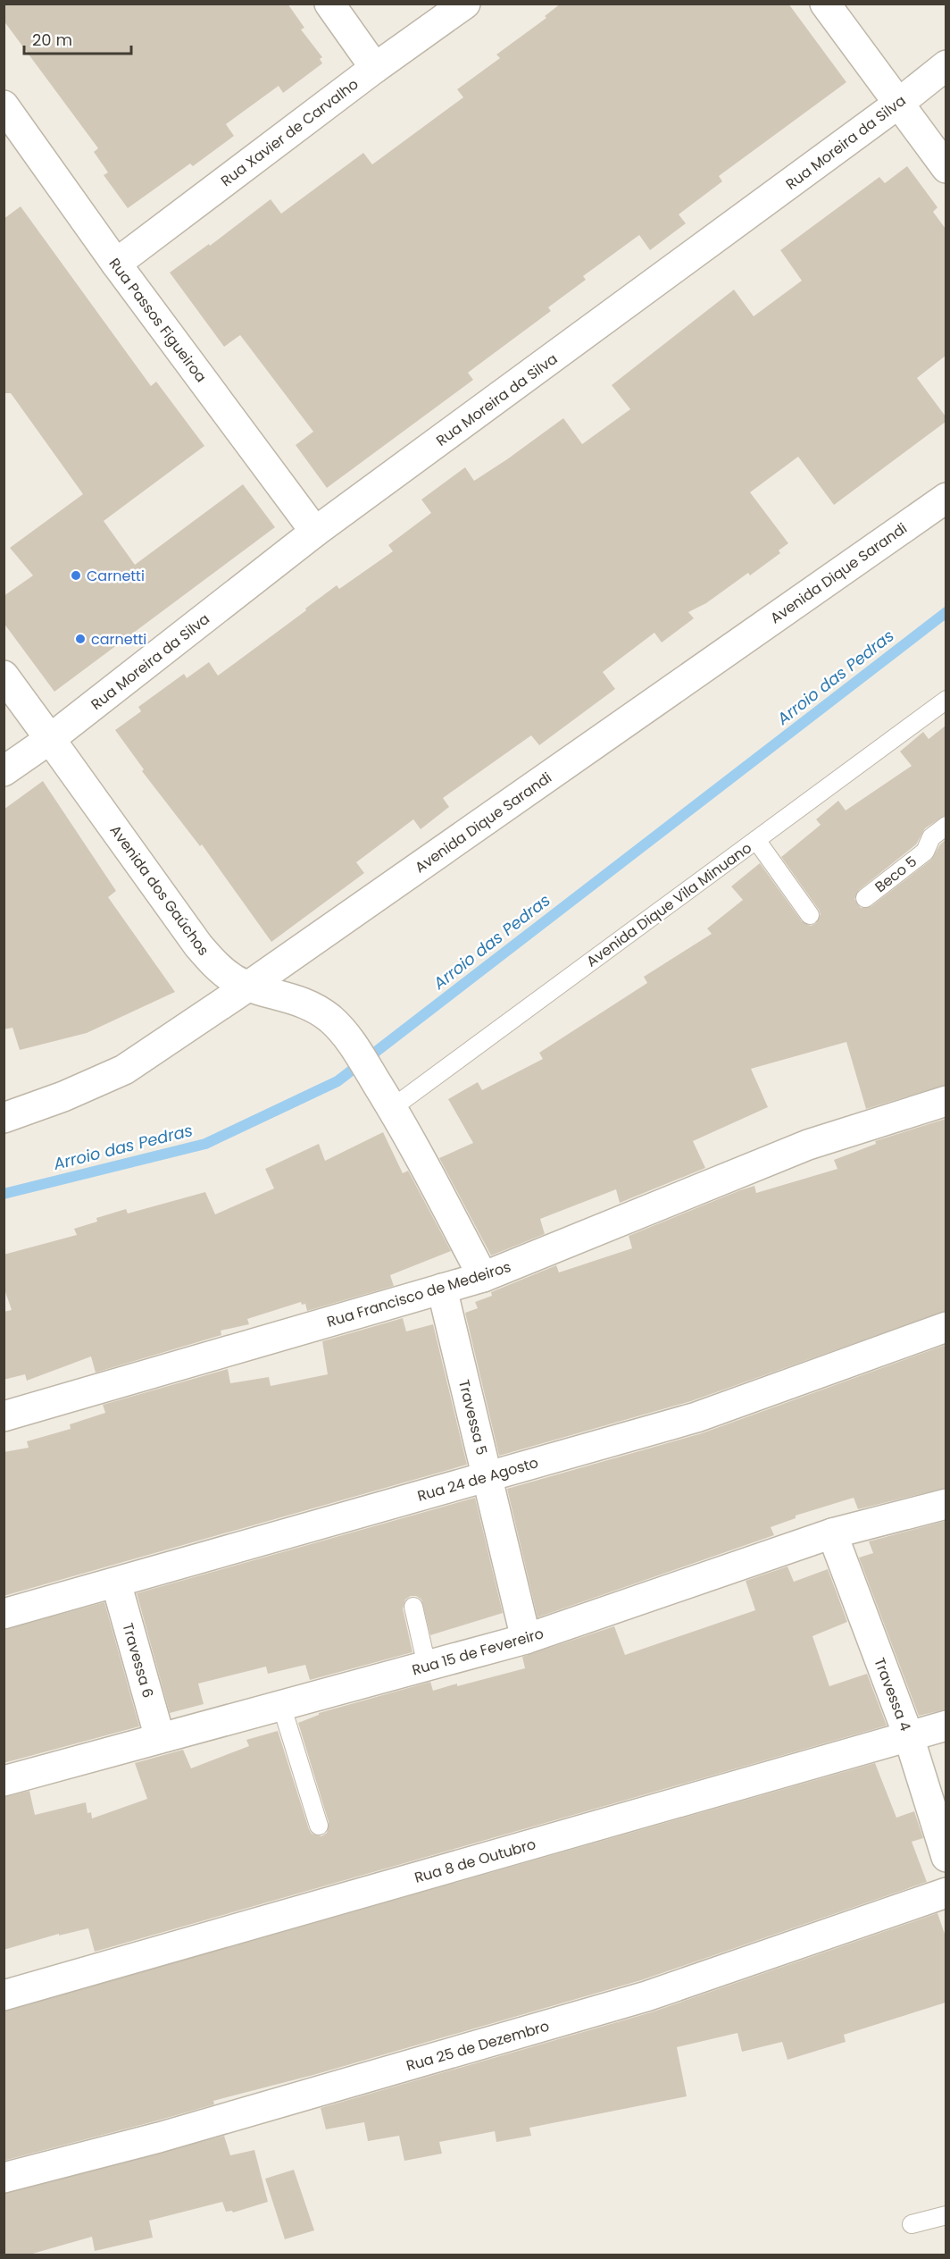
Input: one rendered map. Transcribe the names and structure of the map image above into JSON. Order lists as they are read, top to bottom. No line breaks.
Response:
{"streets":{"street":["Rua Xavier de Carvalho","Rua Moreira da Silva","Rua Passos Figueiroa","Avenida Dique Sarandi","Avenida dos Gaúchos","Rua Francisco de Medeiros","Travessa 5","Rua 24 de Agosto","Rua 15 de Fevereiro","Travessa 6","Travessa 4","Rua 8 de Outubro","Rua 25 de Dezembro"],"lane":["Beco 5","Avenida Dique Vila Minuano"]},"crossings":[["Rua Xavier de Carvalho","Rua Passos Figueiroa"],["Rua Moreira da Silva","Rua Passos Figueiroa"],["Rua Moreira da Silva","Avenida dos Gaúchos"],["Avenida Dique Sarandi","Avenida dos Gaúchos"],["Avenida dos Gaúchos","Avenida Dique Vila Minuano"],["Avenida dos Gaúchos","Rua Francisco de Medeiros"],["Rua Francisco de Medeiros","Travessa 5"],["Travessa 5","Rua 24 de Agosto"],["Travessa 5","Rua 15 de Fevereiro"],["Rua 24 de Agosto","Travessa 6"],["Rua 15 de Fevereiro","Travessa 6"],["Rua 15 de Fevereiro","Travessa 4"],["Travessa 4","Rua 8 de Outubro"]],"water":["Arroio das Pedras"],"places":["Carnetti","carnetti"],"scale_bar":"20 m"}
